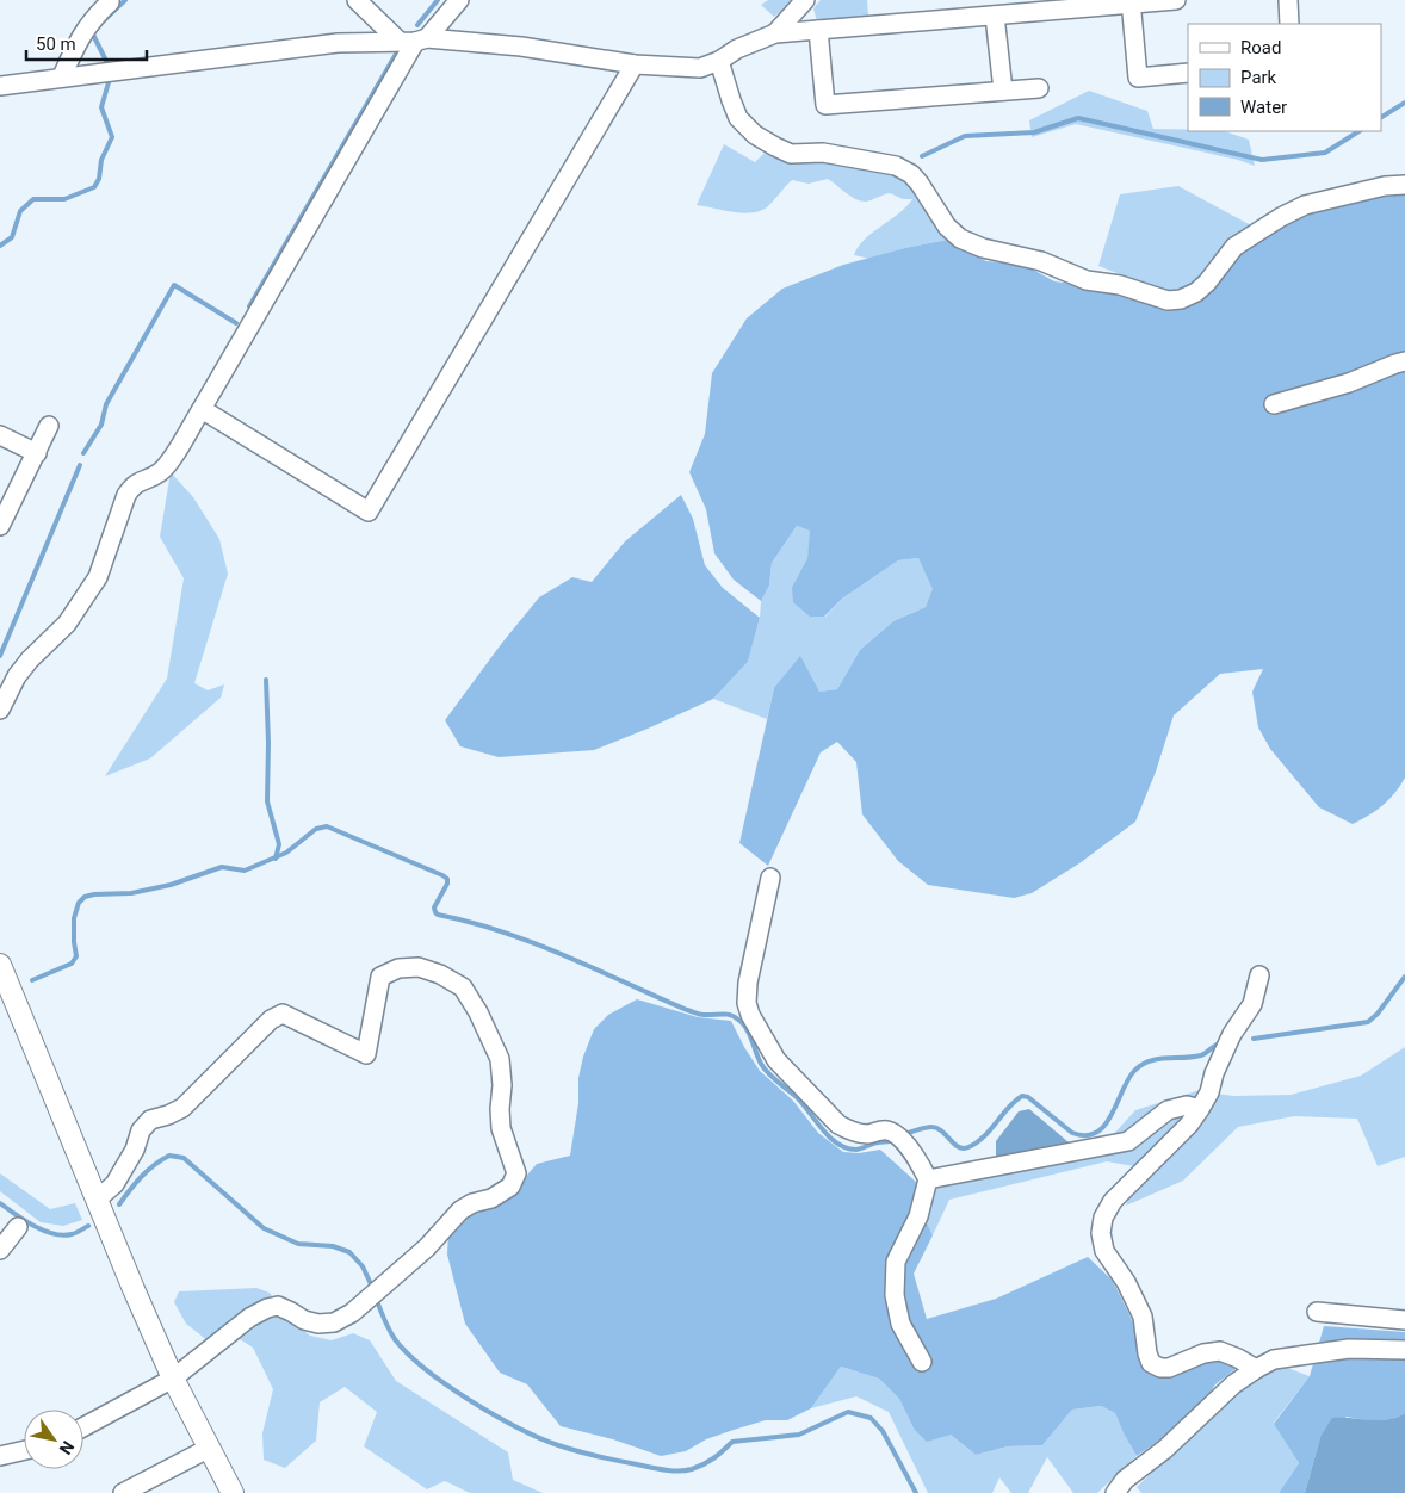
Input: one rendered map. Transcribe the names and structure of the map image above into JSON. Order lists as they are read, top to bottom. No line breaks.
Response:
{"legend":["Road","Park","Water"],"scale_bar":"50 m","north":"bottom right"}
